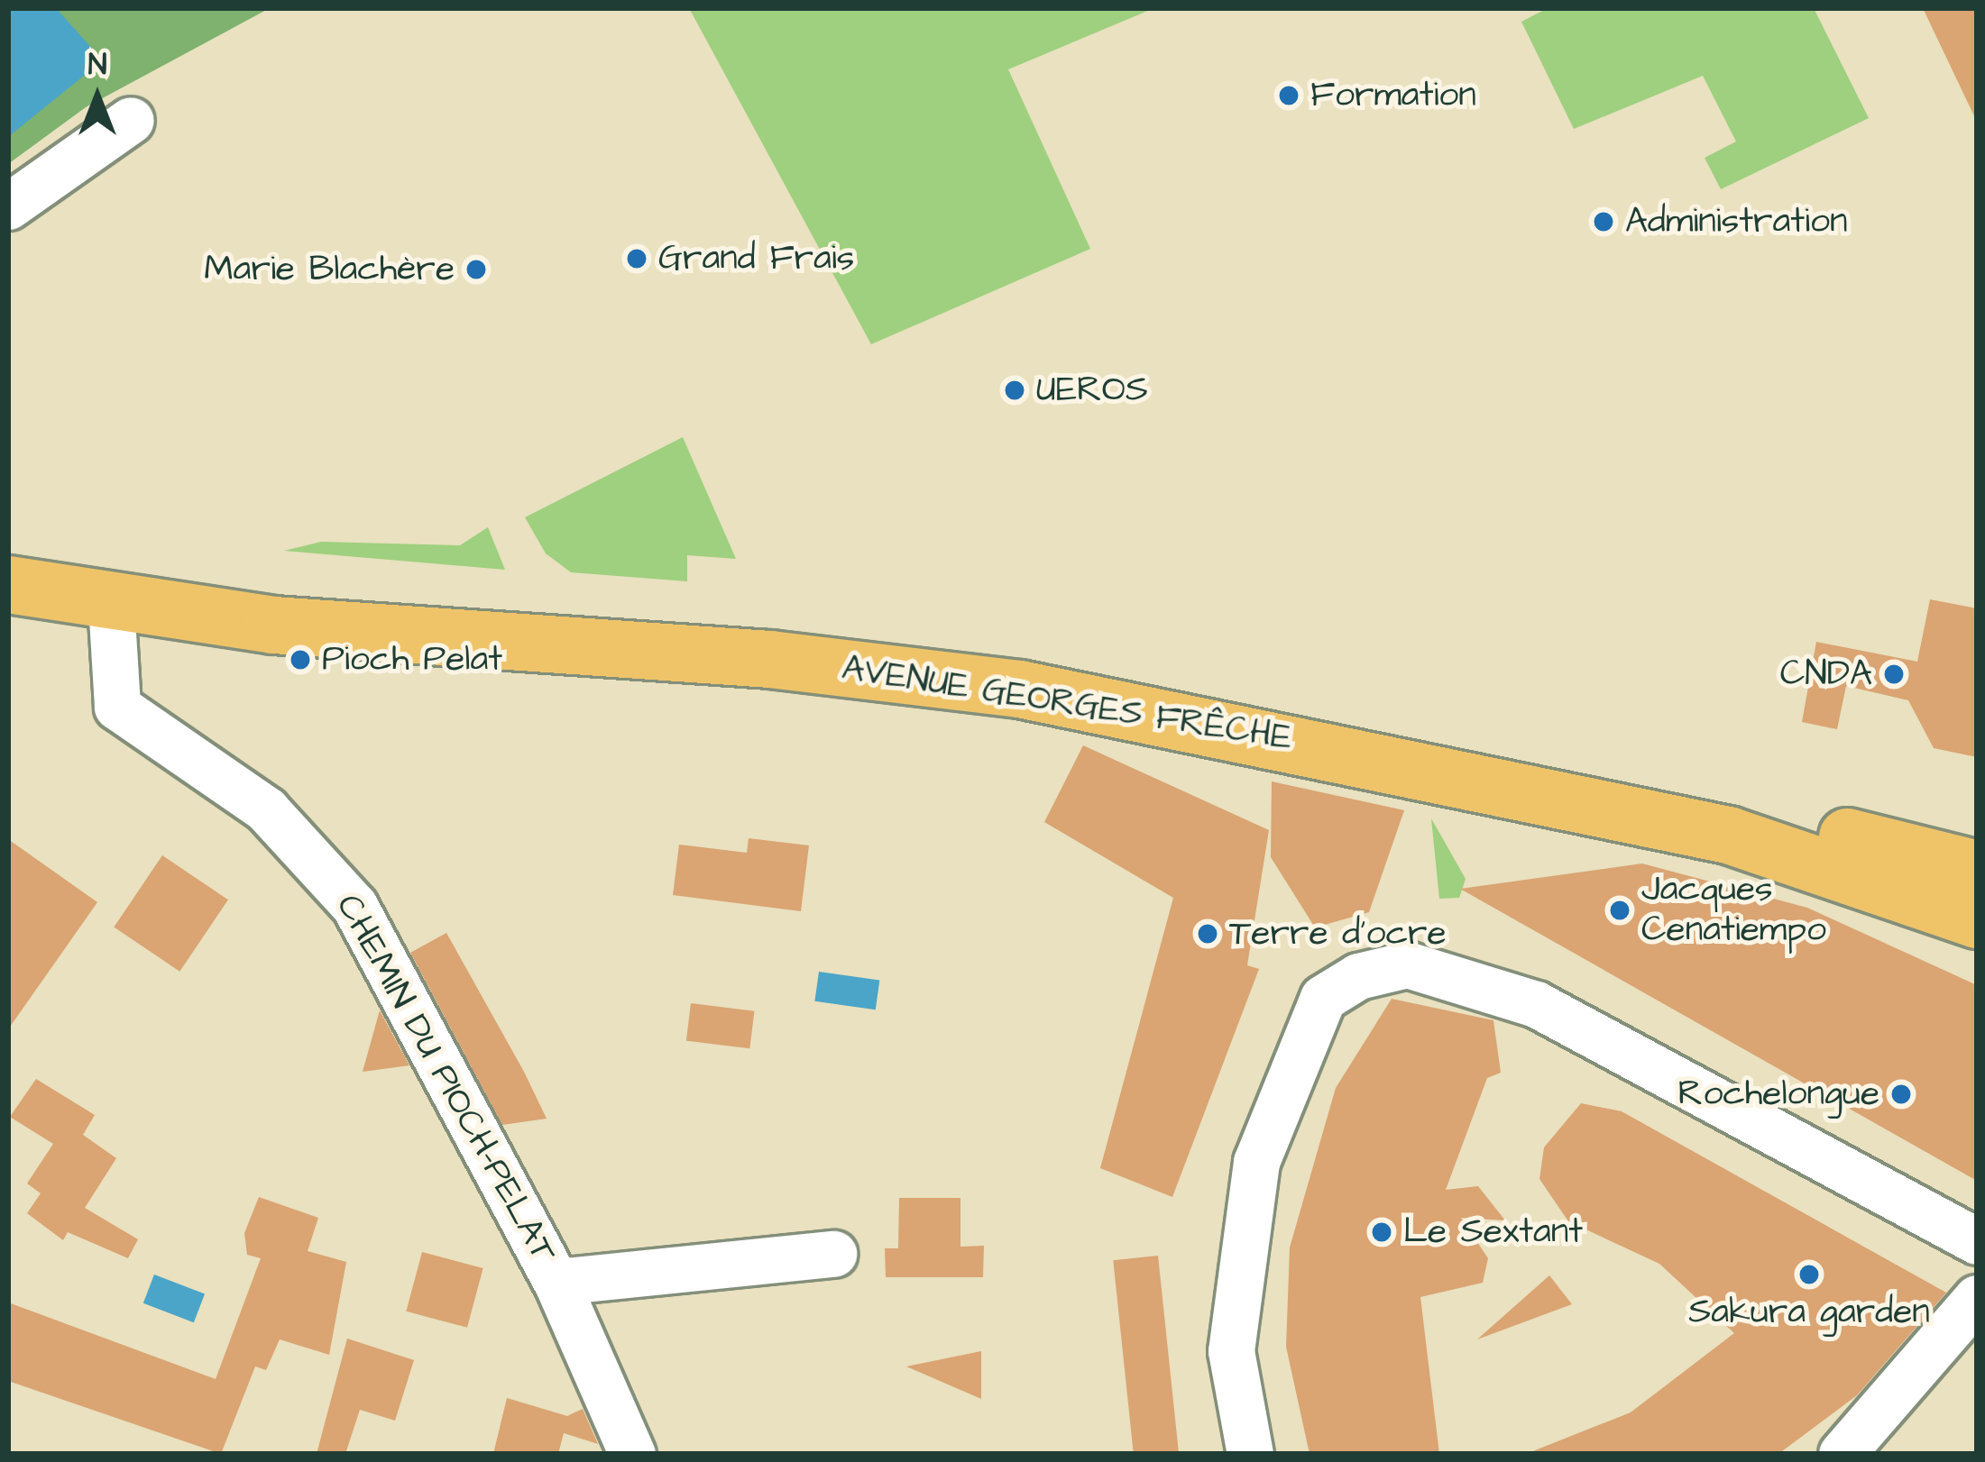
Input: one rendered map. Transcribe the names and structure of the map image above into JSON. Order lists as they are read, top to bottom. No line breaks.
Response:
{"streets":{"main road":["AVENUE GEORGES FRÊCHE"],"street":["CHEMIN DU PIOCH-PELAT"]},"crossings":[["AVENUE GEORGES FRÊCHE","CHEMIN DU PIOCH-PELAT"]],"places":["Formation","Administration","Grand Frais","Marie Blachère","UEROS","Pioch Pelat","CNDA","Jacques Cenatiempo","Terre d'ocre","Rochelongue","Le Sextant","Sakura garden"],"north":"top"}
